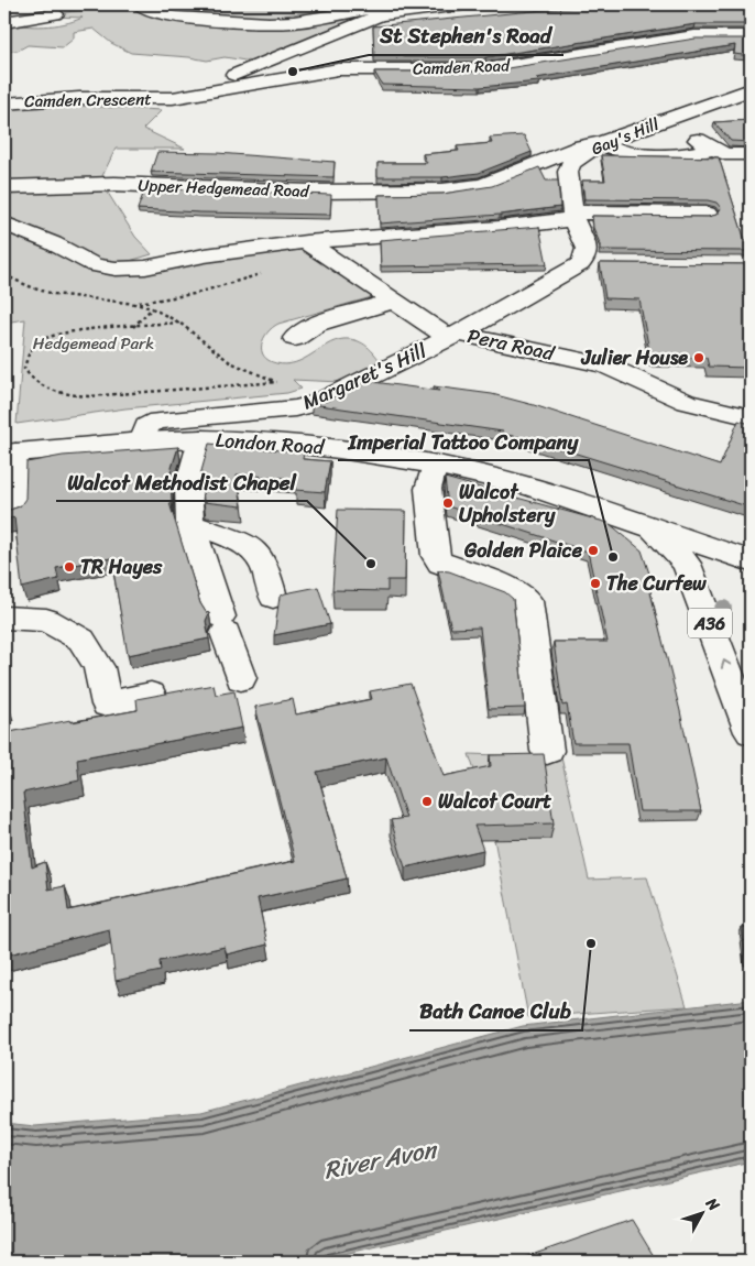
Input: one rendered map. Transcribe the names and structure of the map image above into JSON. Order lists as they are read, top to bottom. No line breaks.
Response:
{"streets":{"street":["Camden Road","Camden Crescent","Gay's Hill","Upper Hedgemead Road","Pera Road","Margaret's Hill","London Road","A36"]},"crossings":[["Camden Road","Camden Crescent"],["Gay's Hill","Upper Hedgemead Road"],["Gay's Hill","Margaret's Hill"],["Pera Road","Margaret's Hill"],["Margaret's Hill","London Road"],["London Road","A36"]],"water":["River Avon"],"parks":["Hedgemead Park"],"places":["St Stephen's Road","Julier House","Walcot Upholstery","Golden Plaice","Imperial Tattoo Company","Walcot Methodist Chapel","TR Hayes","The Curfew","Walcot Court","Bath Canoe Club"],"north":"top right"}
